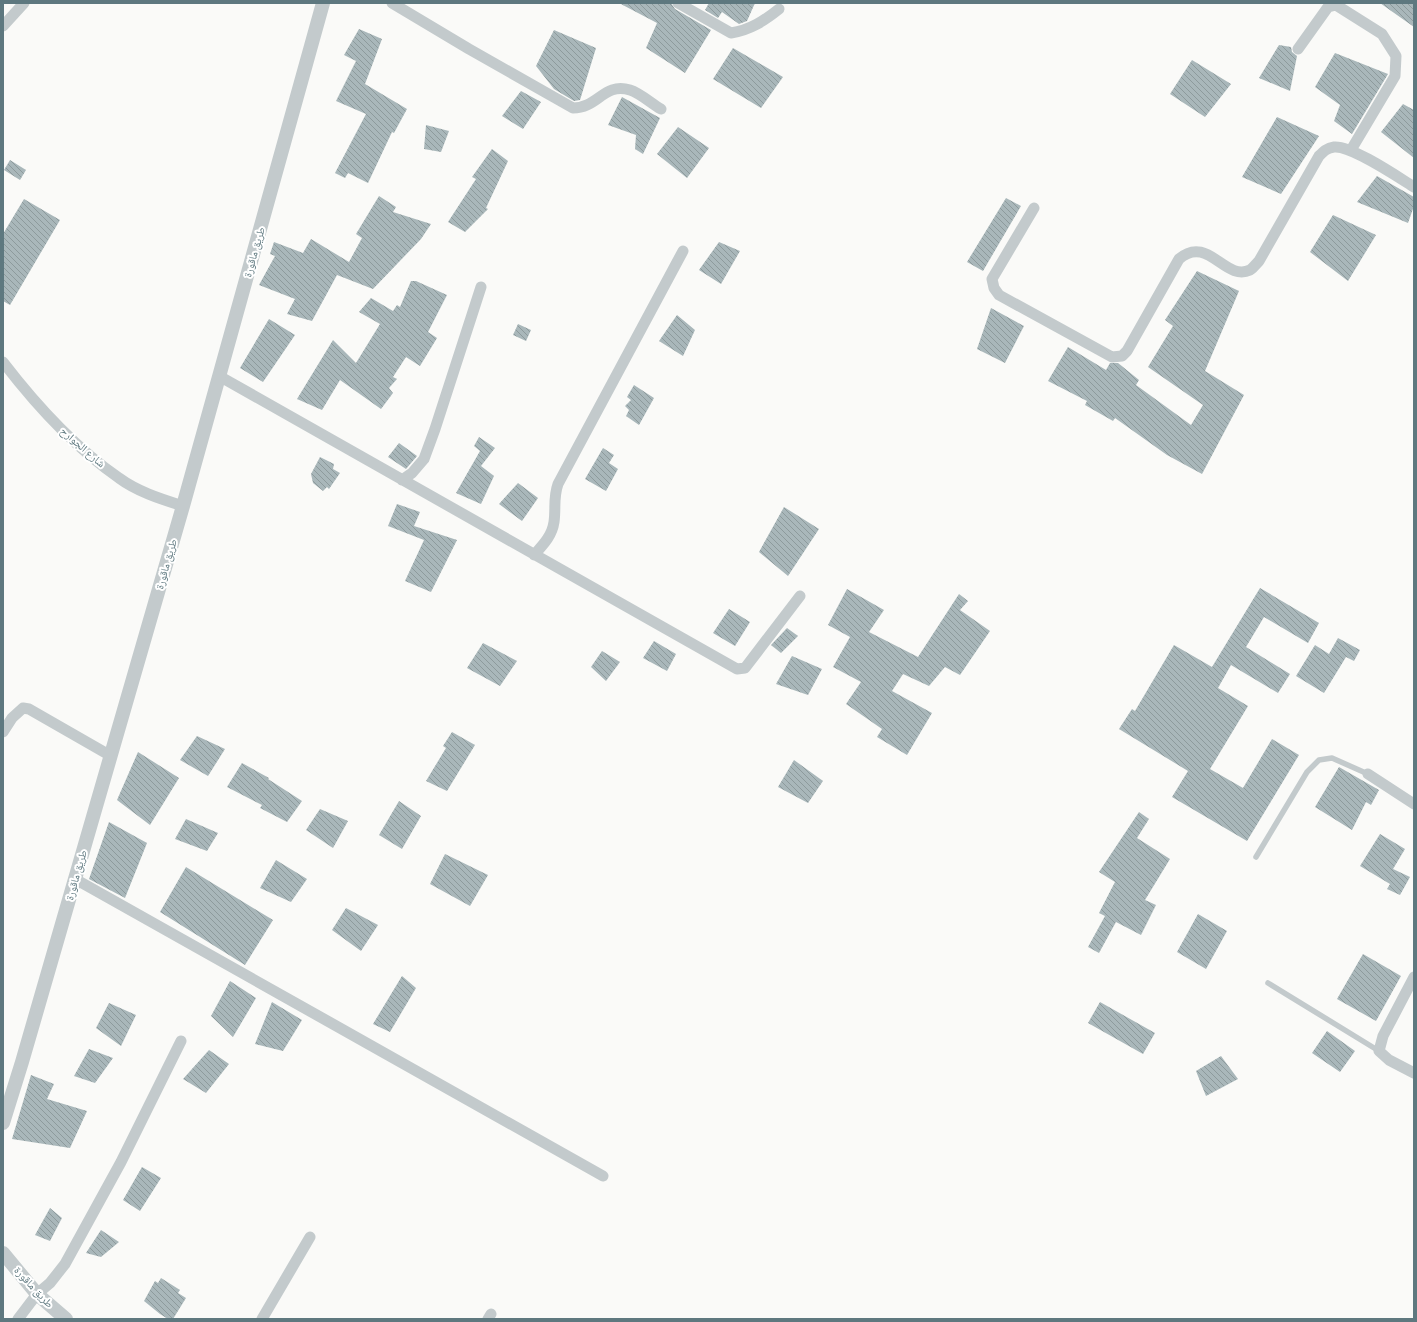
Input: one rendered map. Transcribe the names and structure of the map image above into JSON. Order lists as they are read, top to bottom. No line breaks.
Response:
{"streets":{"street":["طريق ماقورة","شارع الجوارح"]},"crossings":[["طريق ماقورة","شارع الجوارح"]]}
